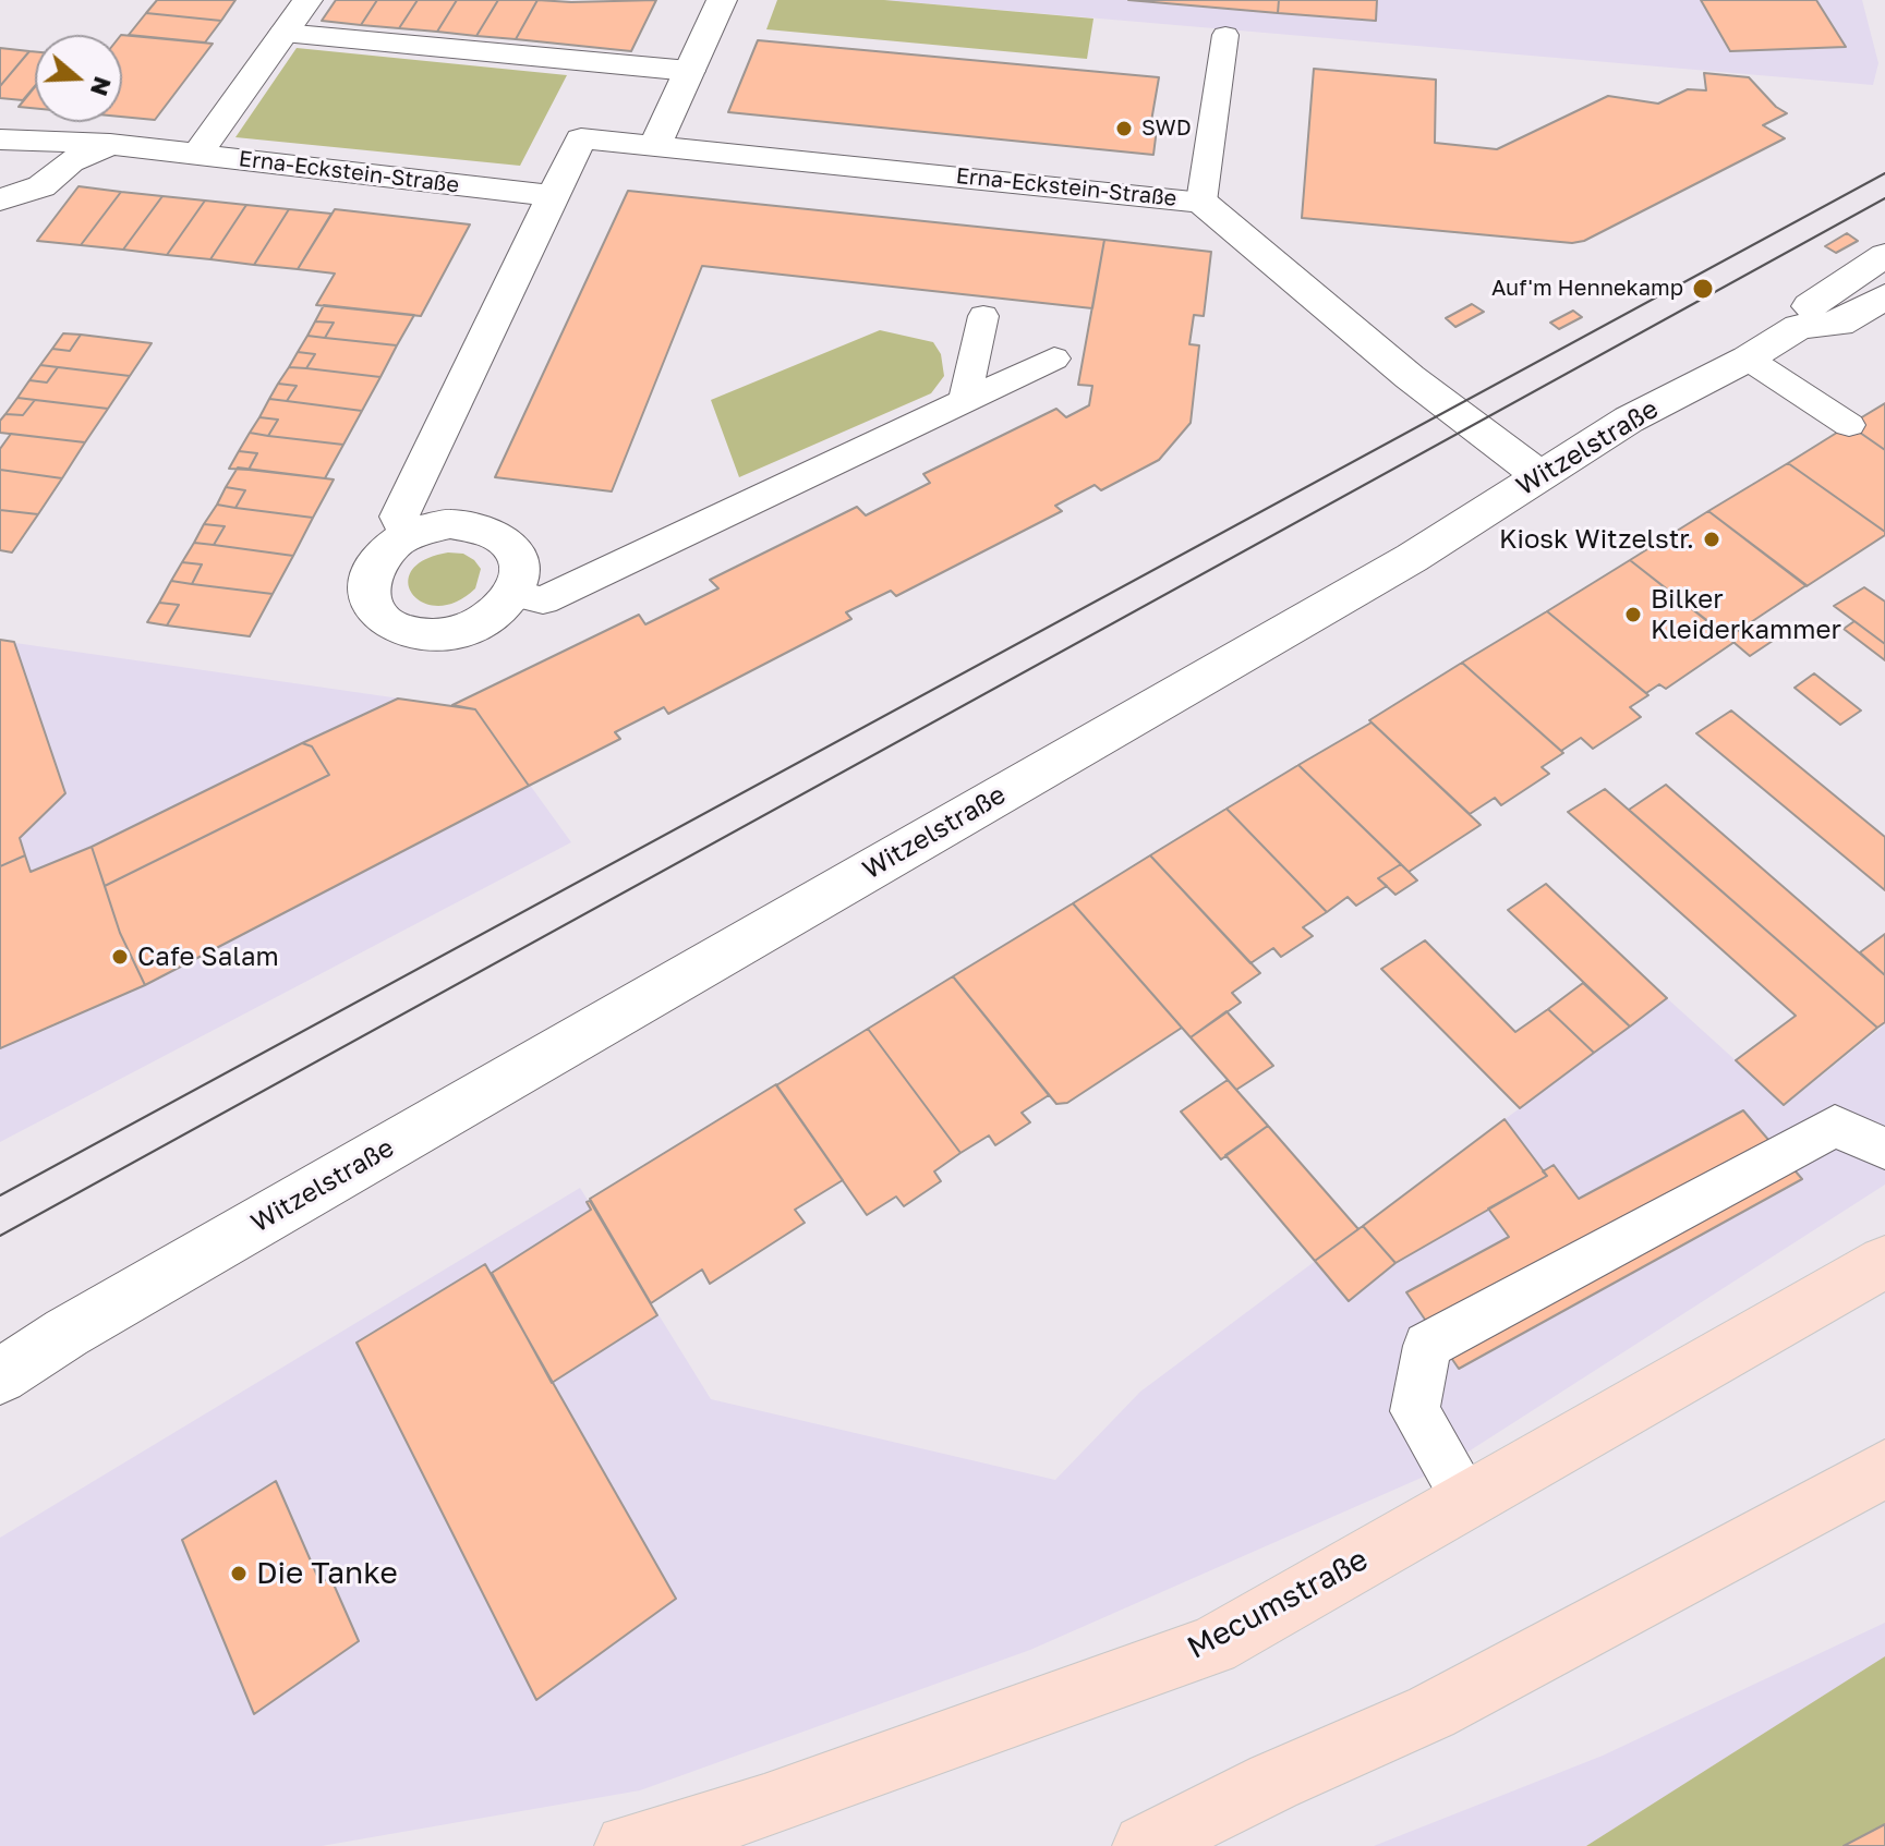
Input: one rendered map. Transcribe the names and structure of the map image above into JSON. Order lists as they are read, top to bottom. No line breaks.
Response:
{"streets":{"main road":["Mecumstraße"],"street":["Erna-Eckstein-Straße","Witzelstraße"]},"crossings":[["Erna-Eckstein-Straße","Witzelstraße"]],"places":["SWD","Auf'm Hennekamp","Kiosk Witzelstr.","Bilker Kleiderkammer","Cafe Salam","Die Tanke"],"north":"right"}
